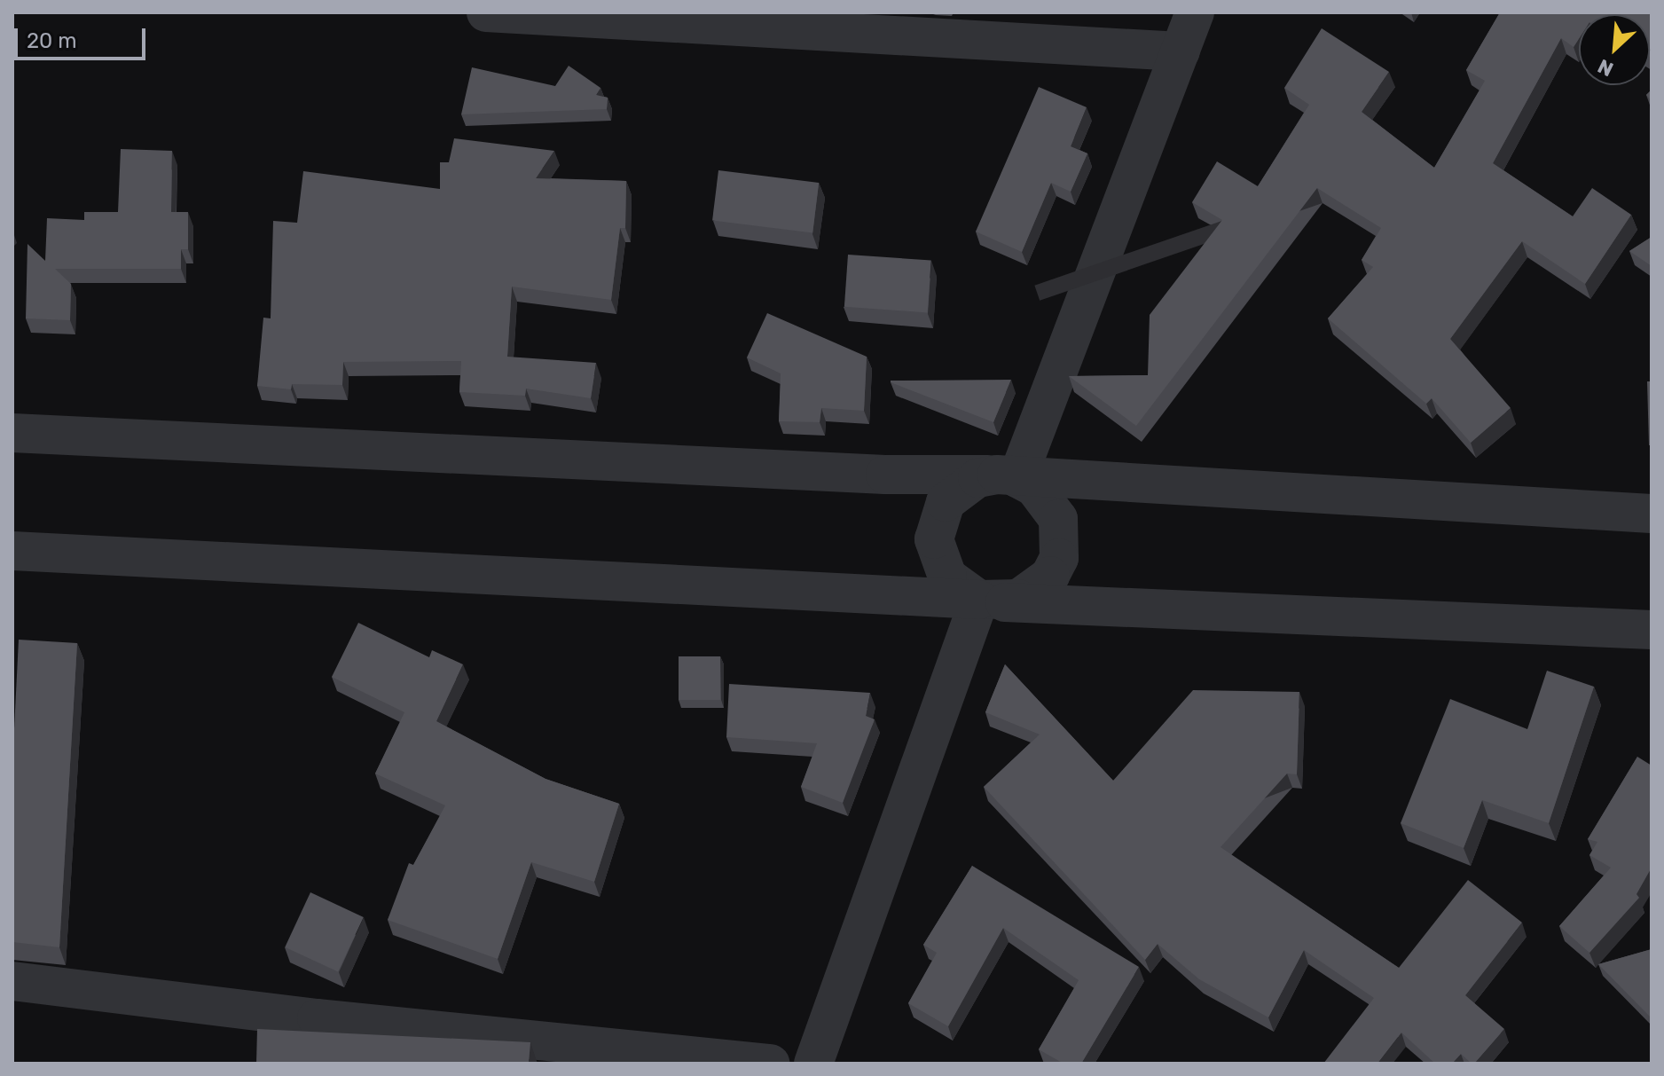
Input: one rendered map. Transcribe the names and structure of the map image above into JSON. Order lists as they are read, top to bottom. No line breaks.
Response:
{"scale_bar":"20 m","north":"bottom left"}
